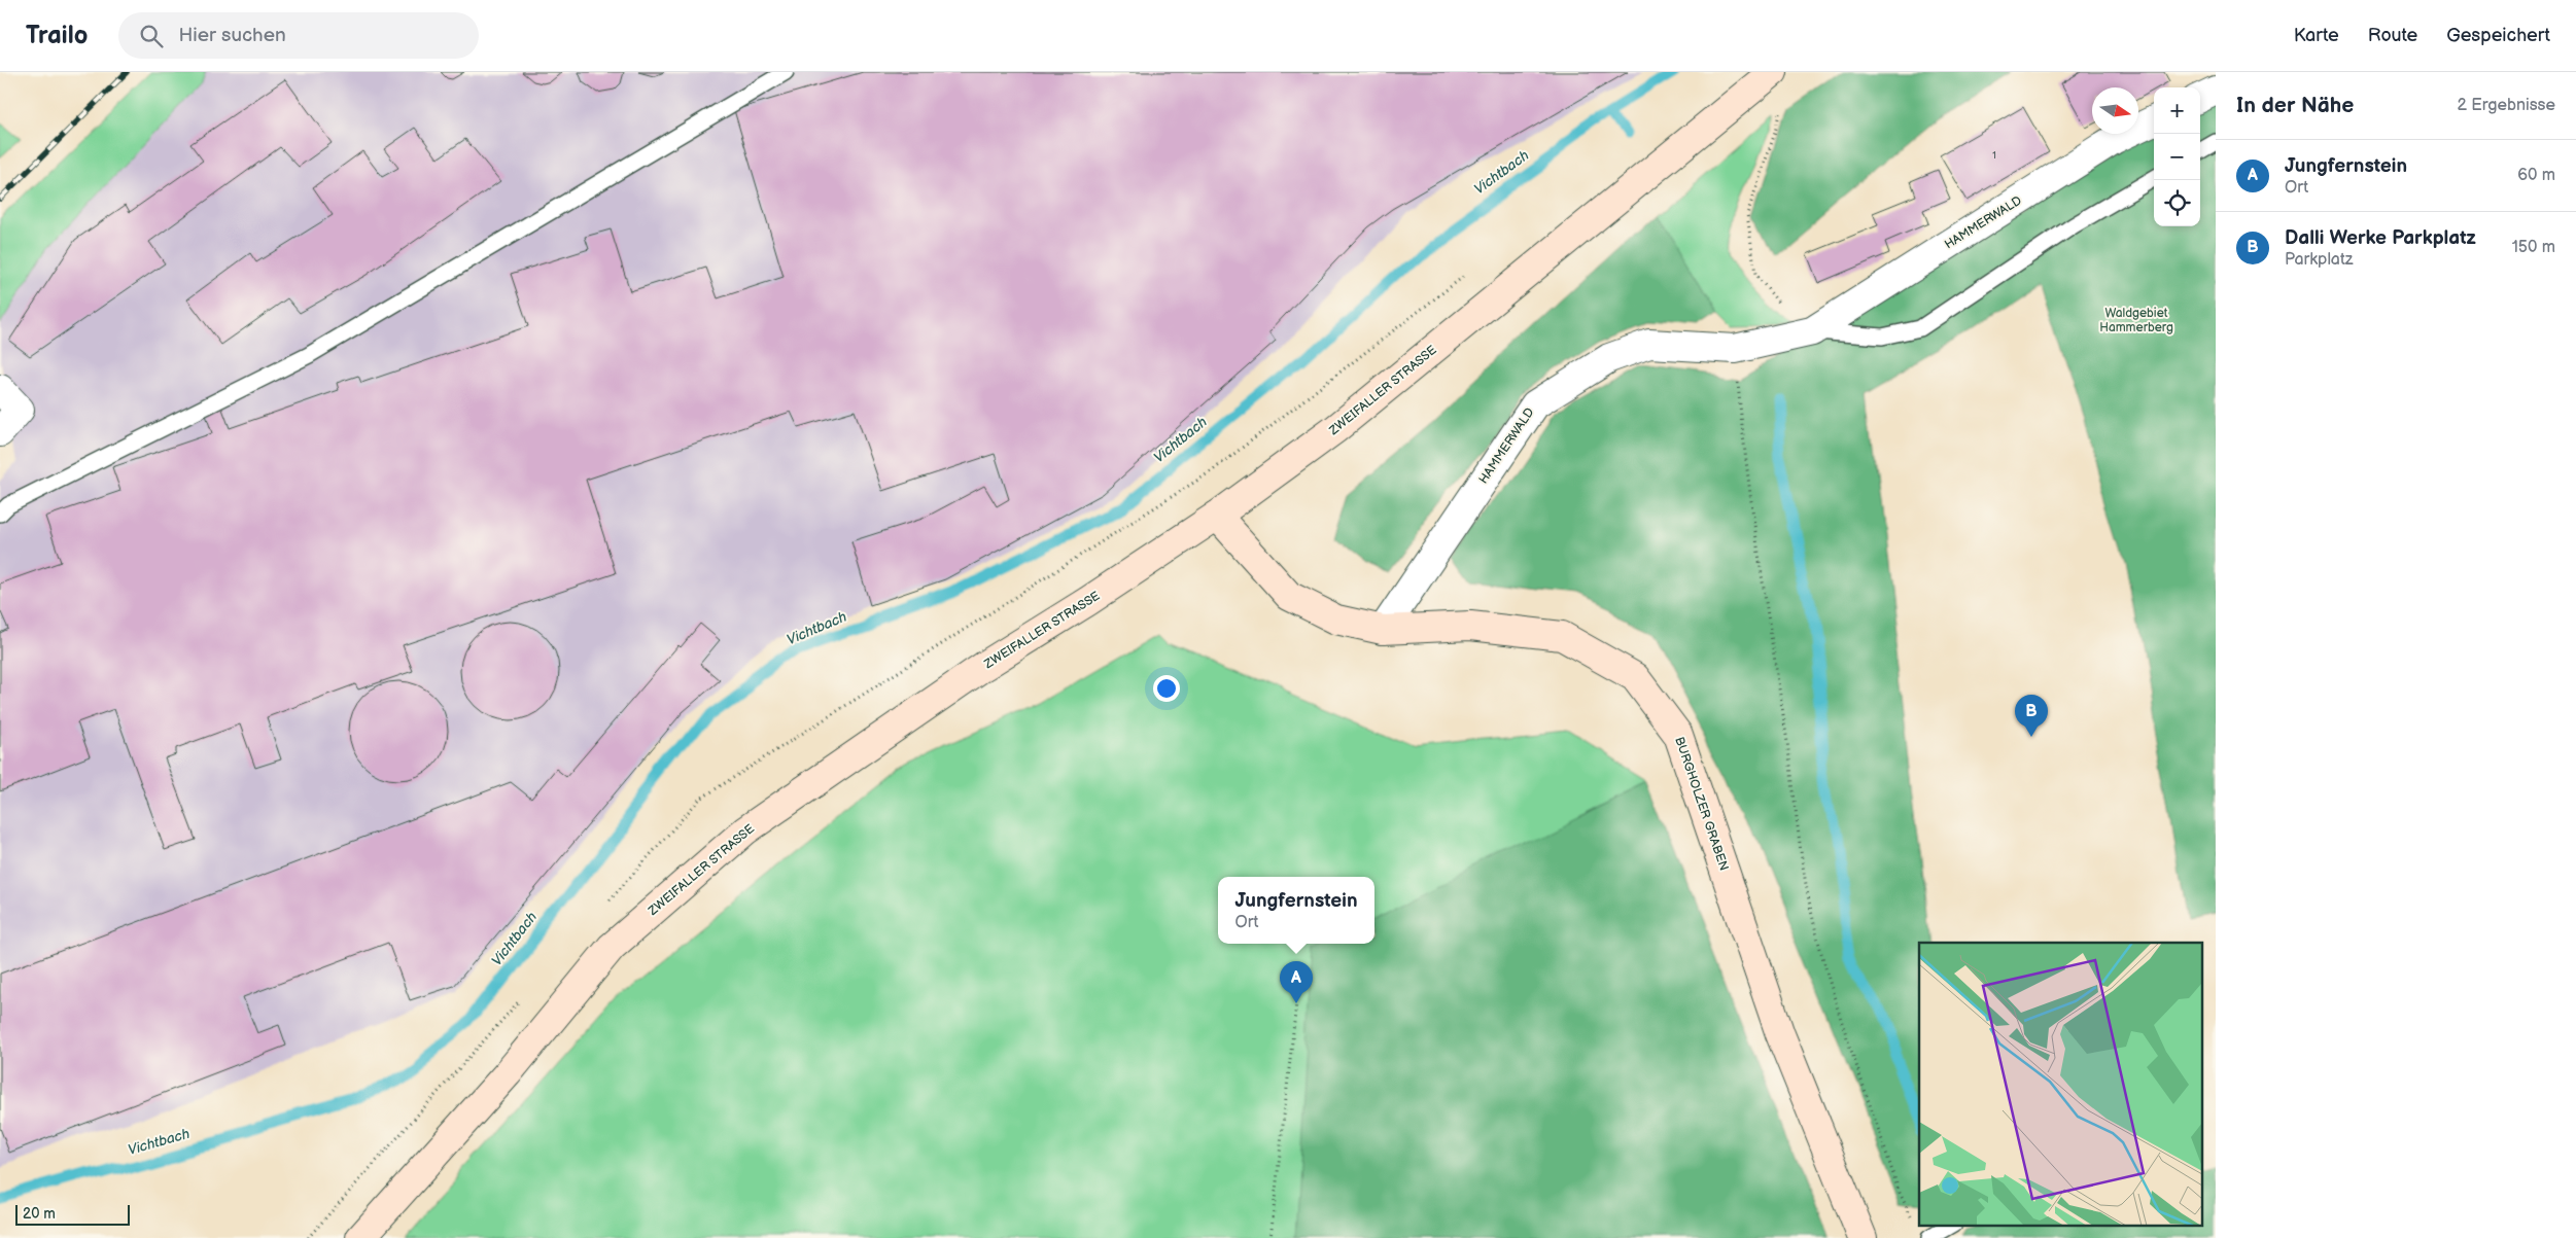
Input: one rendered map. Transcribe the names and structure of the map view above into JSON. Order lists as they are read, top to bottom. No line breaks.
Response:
{"streets":{"main road":["ZWEIFALLER STRASSE","BURGHOLZER GRABEN"],"street":["HAMMERWALD"]},"crossings":[["HAMMERWALD","BURGHOLZER GRABEN"],["ZWEIFALLER STRASSE","BURGHOLZER GRABEN"]],"water":["Vichtbach"],"parks":["Waldgebiet Hammerberg"],"house_numbers":["1"],"scale_bar":"20 m","north":"right","page":{"header":"Trailo","search":"Hier suchen","nav":["Karte","Route","Gespeichert"],"heading":["In der Nähe","2 Ergebnisse"],"map_buttons":["+","−"],"list":[{"mark":"A","name":"Jungfernstein","note":"Ort","value":"60 m"},{"mark":"B","name":"Dalli Werke Parkplatz","note":"Parkplatz","value":"150 m"}],"pins":["B","A"],"popup":["Jungfernstein","Ort"],"scale":"20 m"}}
